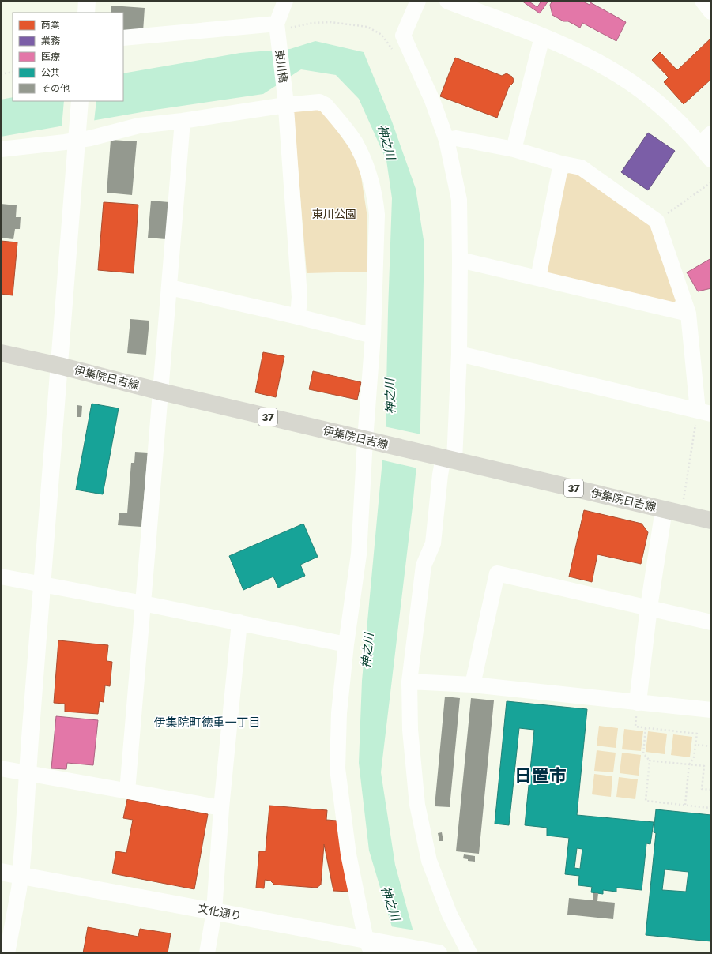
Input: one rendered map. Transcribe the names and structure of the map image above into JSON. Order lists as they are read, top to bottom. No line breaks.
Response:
{"streets":{"main road":["伊集院日吉線","37"],"street":["東川橋","文化通り"]},"districts":["伊集院町徳重一丁目","日置市"],"water":["神之川"],"parks":["東川公園"],"legend":["商業","業務","医療","公共","その他"]}
